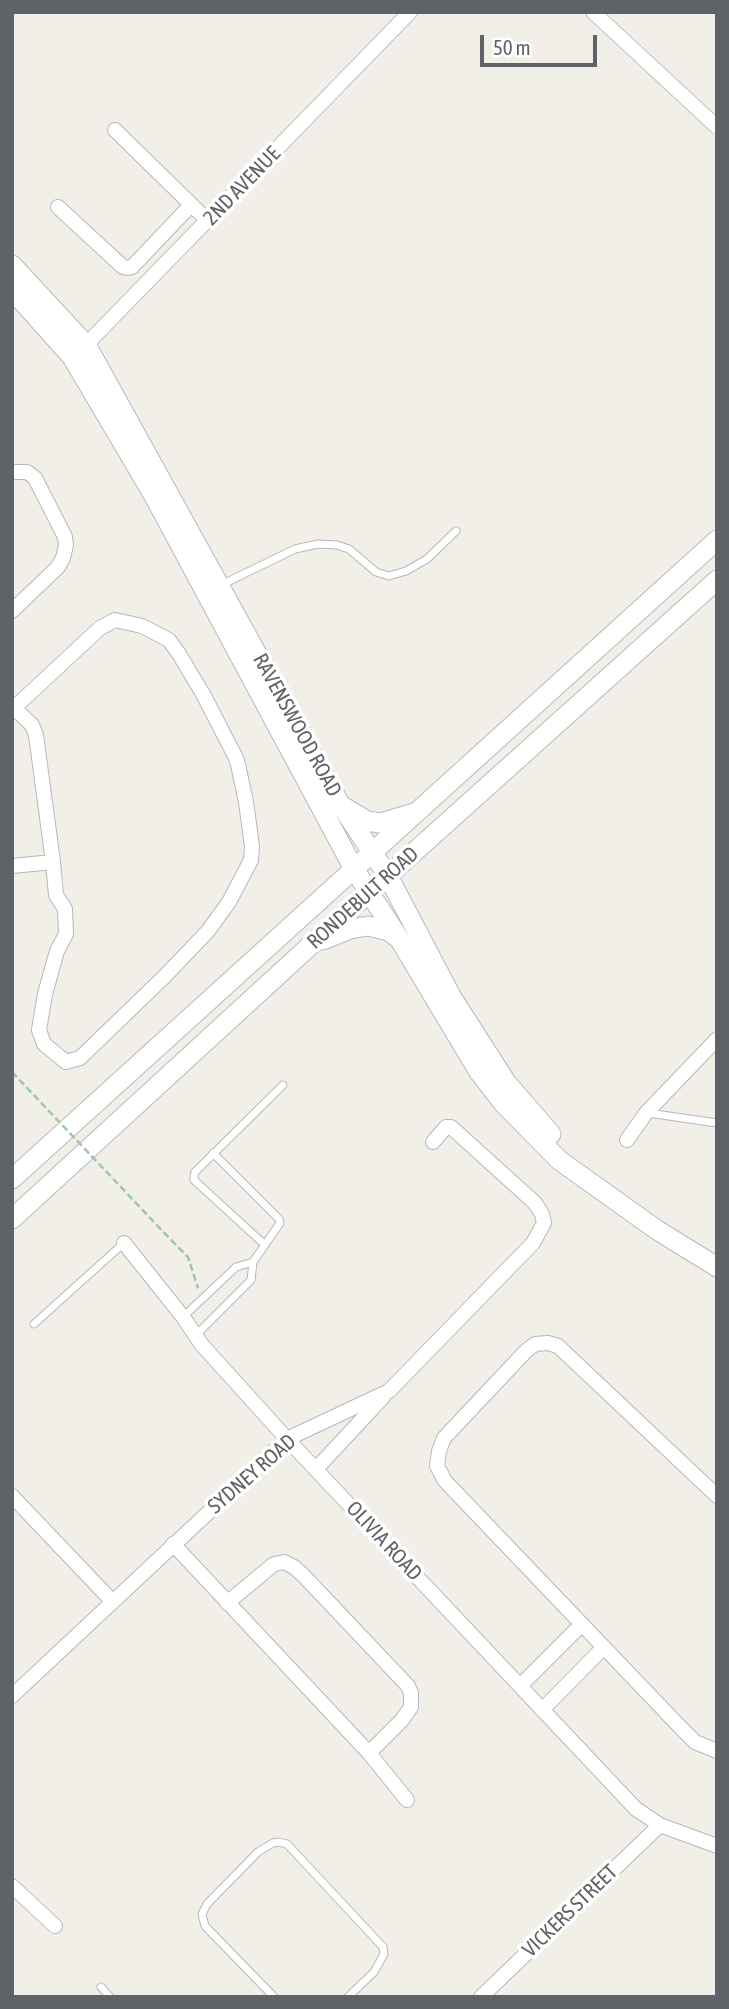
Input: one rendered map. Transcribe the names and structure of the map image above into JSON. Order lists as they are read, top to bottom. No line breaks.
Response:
{"streets":{"main road":["RAVENSWOOD ROAD","RONDEBULT ROAD"],"street":["2ND AVENUE","SYDNEY ROAD","OLIVIA ROAD","VICKERS STREET"]},"crossings":[["2ND AVENUE","RAVENSWOOD ROAD"],["RAVENSWOOD ROAD","RONDEBULT ROAD"],["SYDNEY ROAD","OLIVIA ROAD"],["OLIVIA ROAD","VICKERS STREET"]],"scale_bar":"50 m"}
